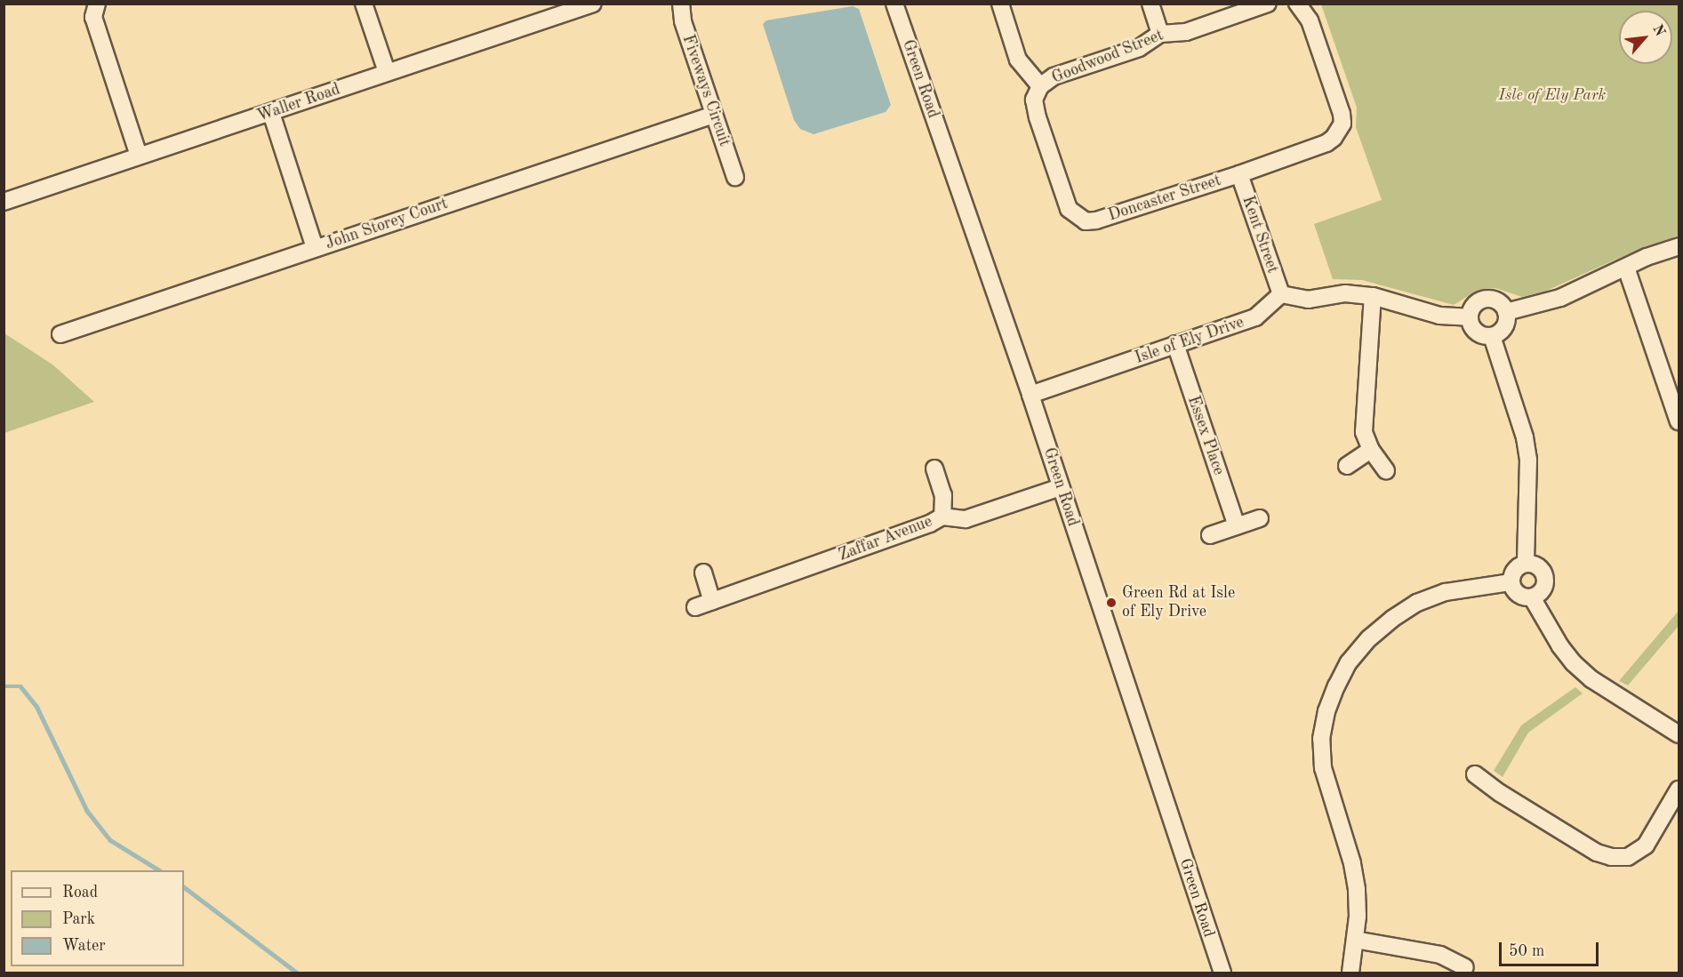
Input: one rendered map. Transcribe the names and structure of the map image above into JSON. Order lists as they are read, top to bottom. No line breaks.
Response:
{"streets":{"street":["Goodwood Street","Green Road","Fiveways Circuit","Waller Road","Doncaster Street","John Storey Court","Kent Street","Isle of Ely Drive","Essex Place","Zaffar Avenue"]},"crossings":[["Goodwood Street","Doncaster Street"],["Green Road","Isle of Ely Drive"],["Green Road","Zaffar Avenue"],["Fiveways Circuit","John Storey Court"],["Doncaster Street","Kent Street"],["Kent Street","Isle of Ely Drive"],["Isle of Ely Drive","Essex Place"]],"parks":["Isle of Ely Park"],"places":["Green Rd at Isle of Ely Drive"],"legend":["Road","Park","Water"],"scale_bar":"50 m","north":"top right"}
